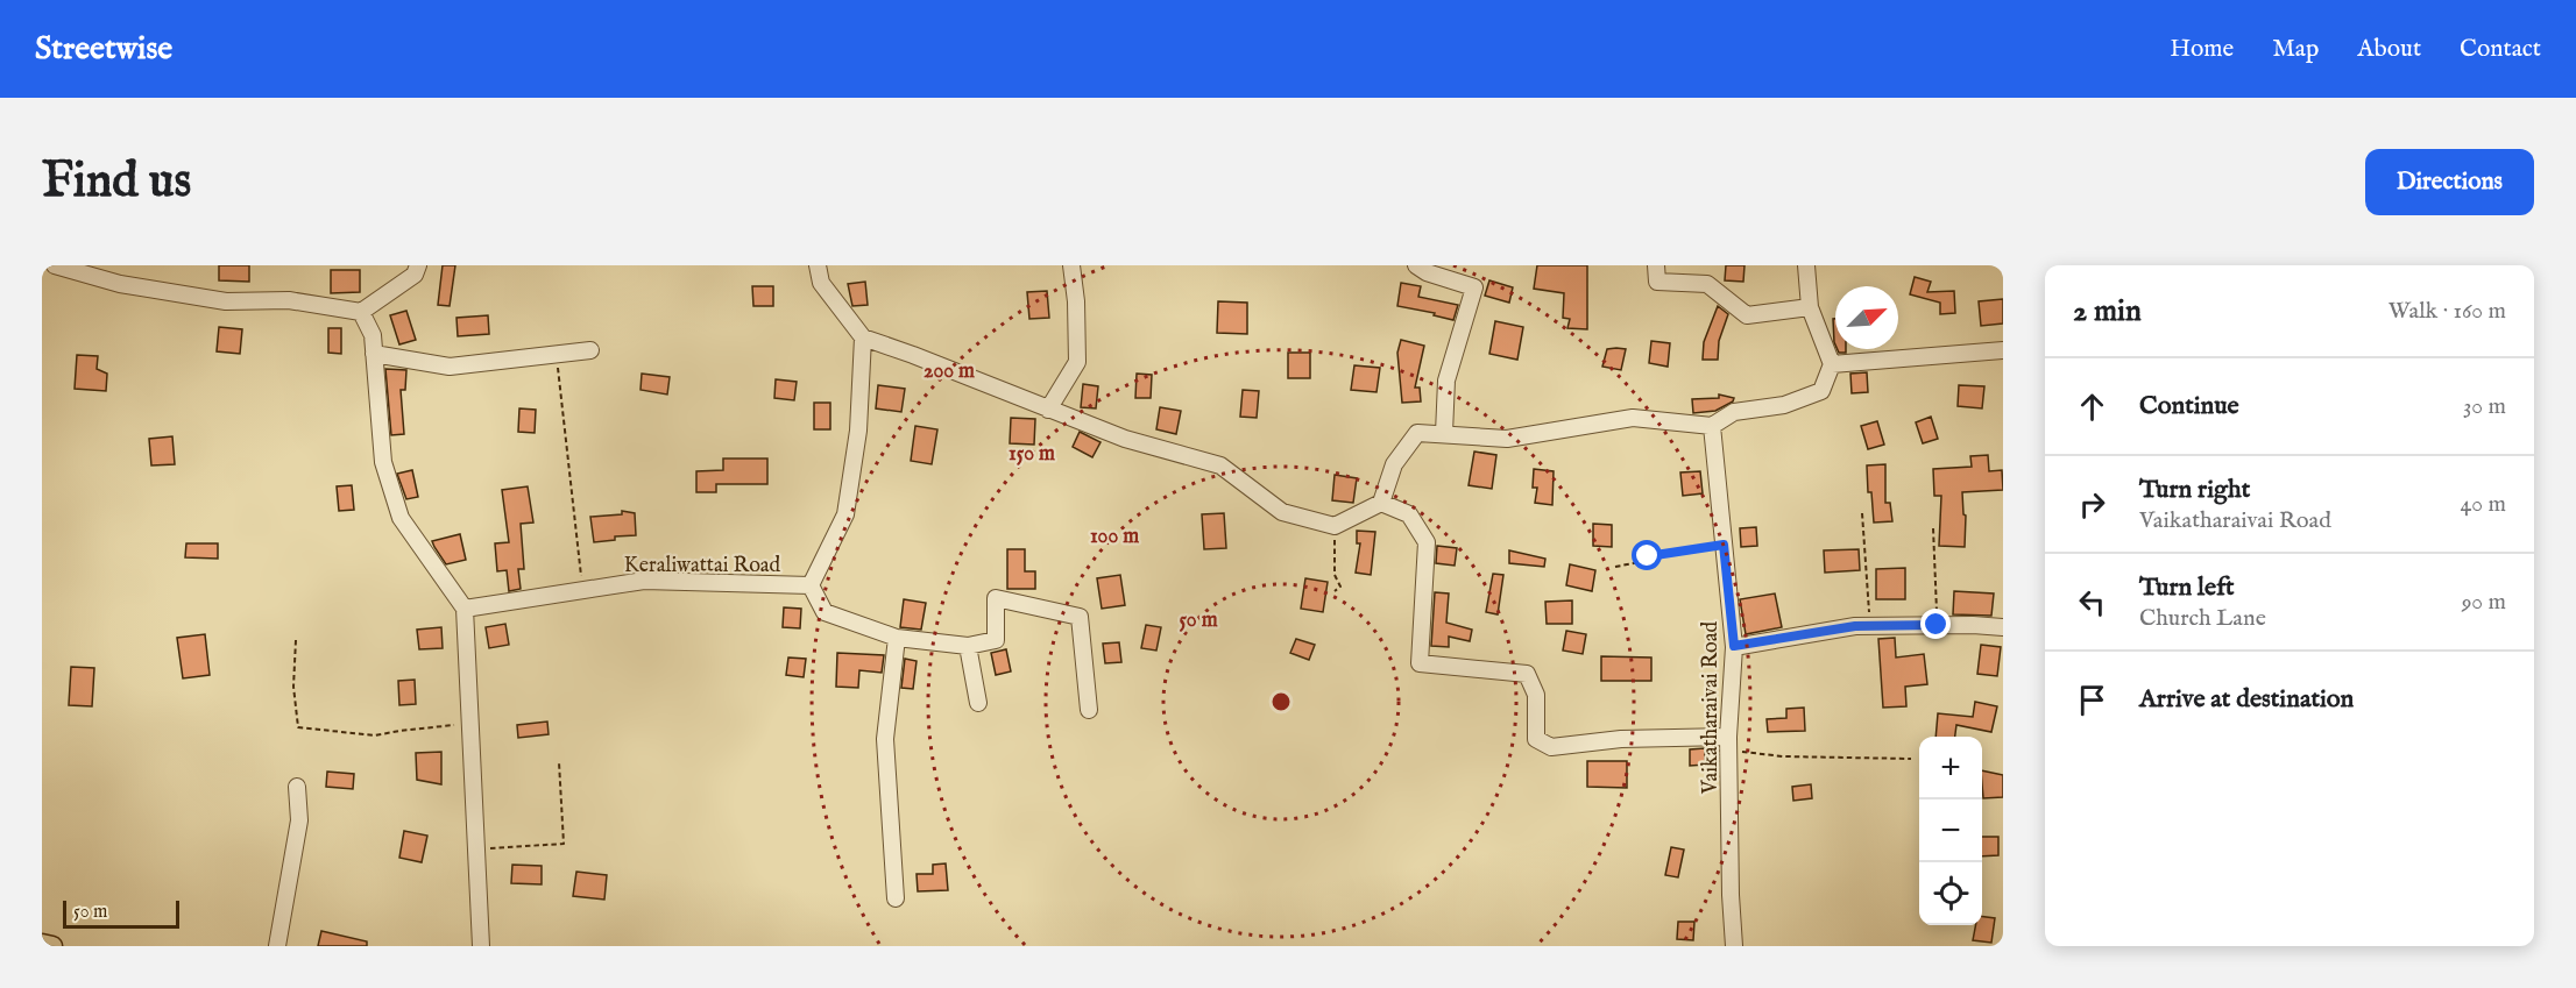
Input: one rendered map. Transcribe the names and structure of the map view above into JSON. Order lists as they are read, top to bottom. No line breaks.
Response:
{"streets":{"street":["Keraliwattai Road","Vaikatharaivai Road"]},"scale_bar":"50 m","north":"top right","page":{"header":"Streetwise","nav":["Home","Map","About","Contact"],"buttons":"Directions","title":"Find us","heading":["2 min","Walk · 160 m"],"list":[["Continue","30 m"],["Turn right","Vaikatharaivai Road","40 m"],["Turn left","Church Lane","90 m"],"Arrive at destination"],"map_buttons":["+","−"],"scale":"50 m"},"rings":["200 m","150 m","100 m","50 m"]}
